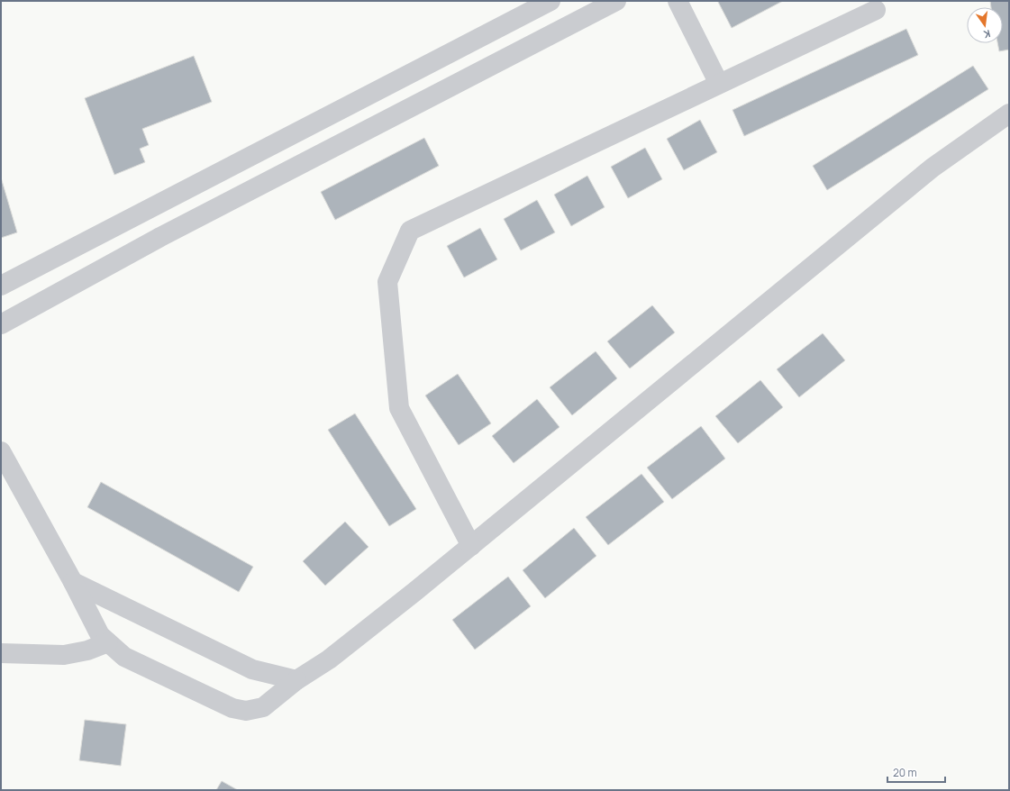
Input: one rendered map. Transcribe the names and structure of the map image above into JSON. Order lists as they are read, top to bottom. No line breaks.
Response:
{"scale_bar":"20 m","north":"bottom"}
